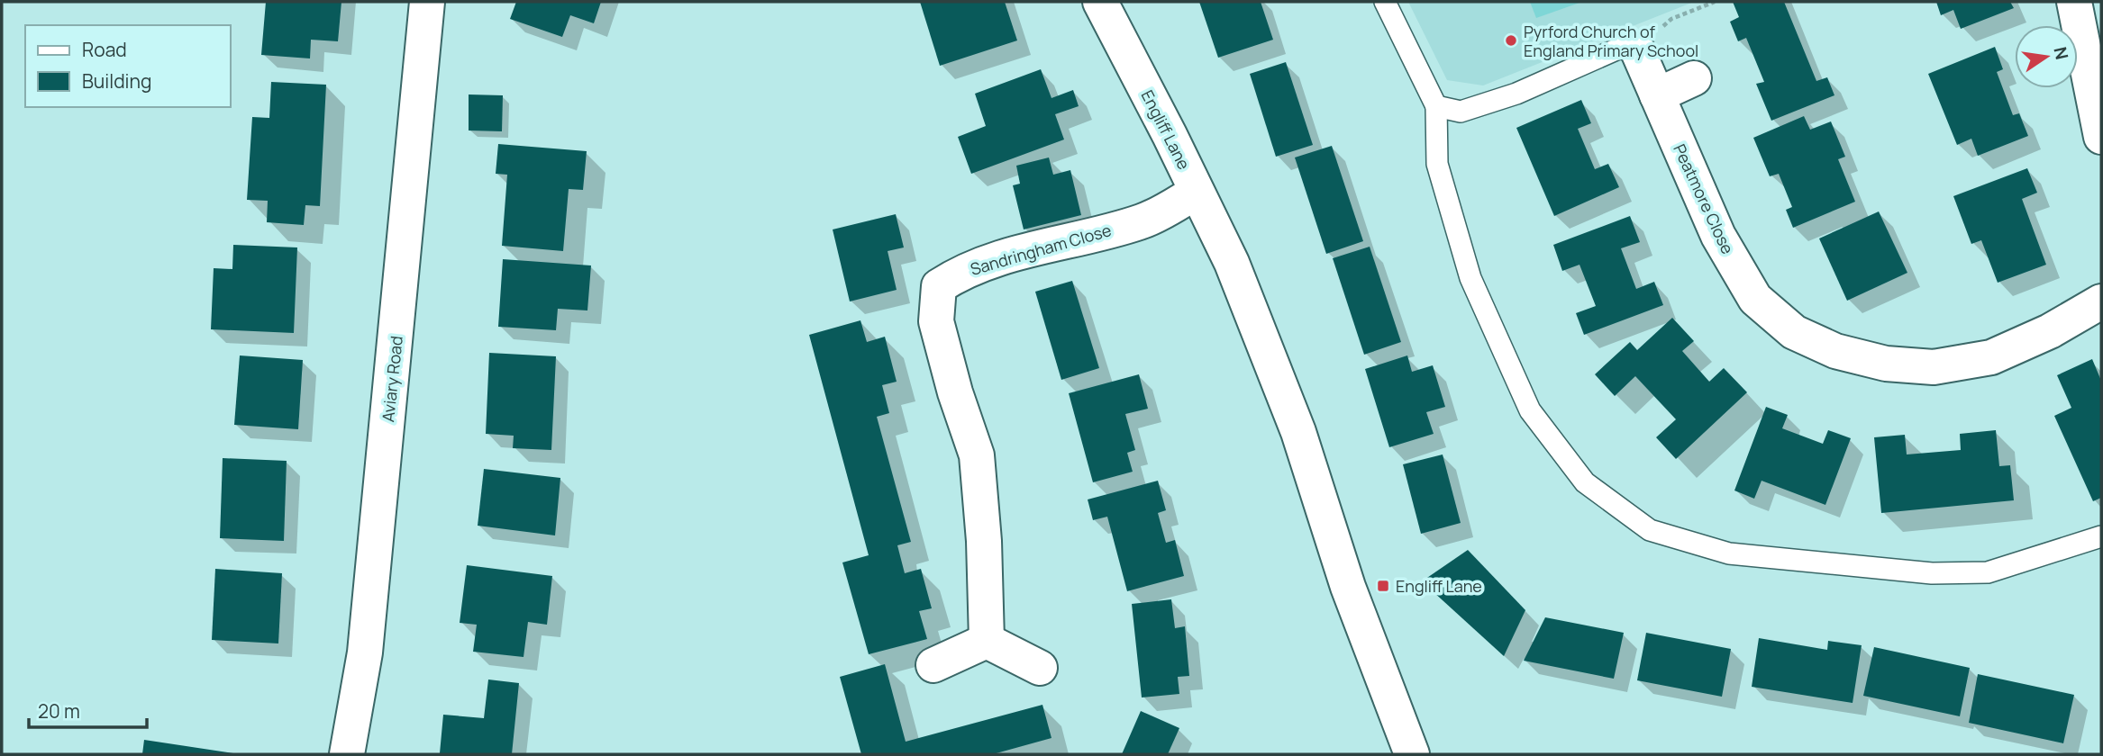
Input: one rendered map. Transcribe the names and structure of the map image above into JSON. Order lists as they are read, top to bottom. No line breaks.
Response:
{"streets":{"street":["Engliff Lane","Peatmore Close","Sandringham Close","Aviary Road"]},"crossings":[["Engliff Lane","Sandringham Close"]],"places":{"other":["Pyrford Church of England Primary School"],"transit":["Engliff Lane"]},"legend":["Road","Building"],"scale_bar":"20 m","north":"right"}
